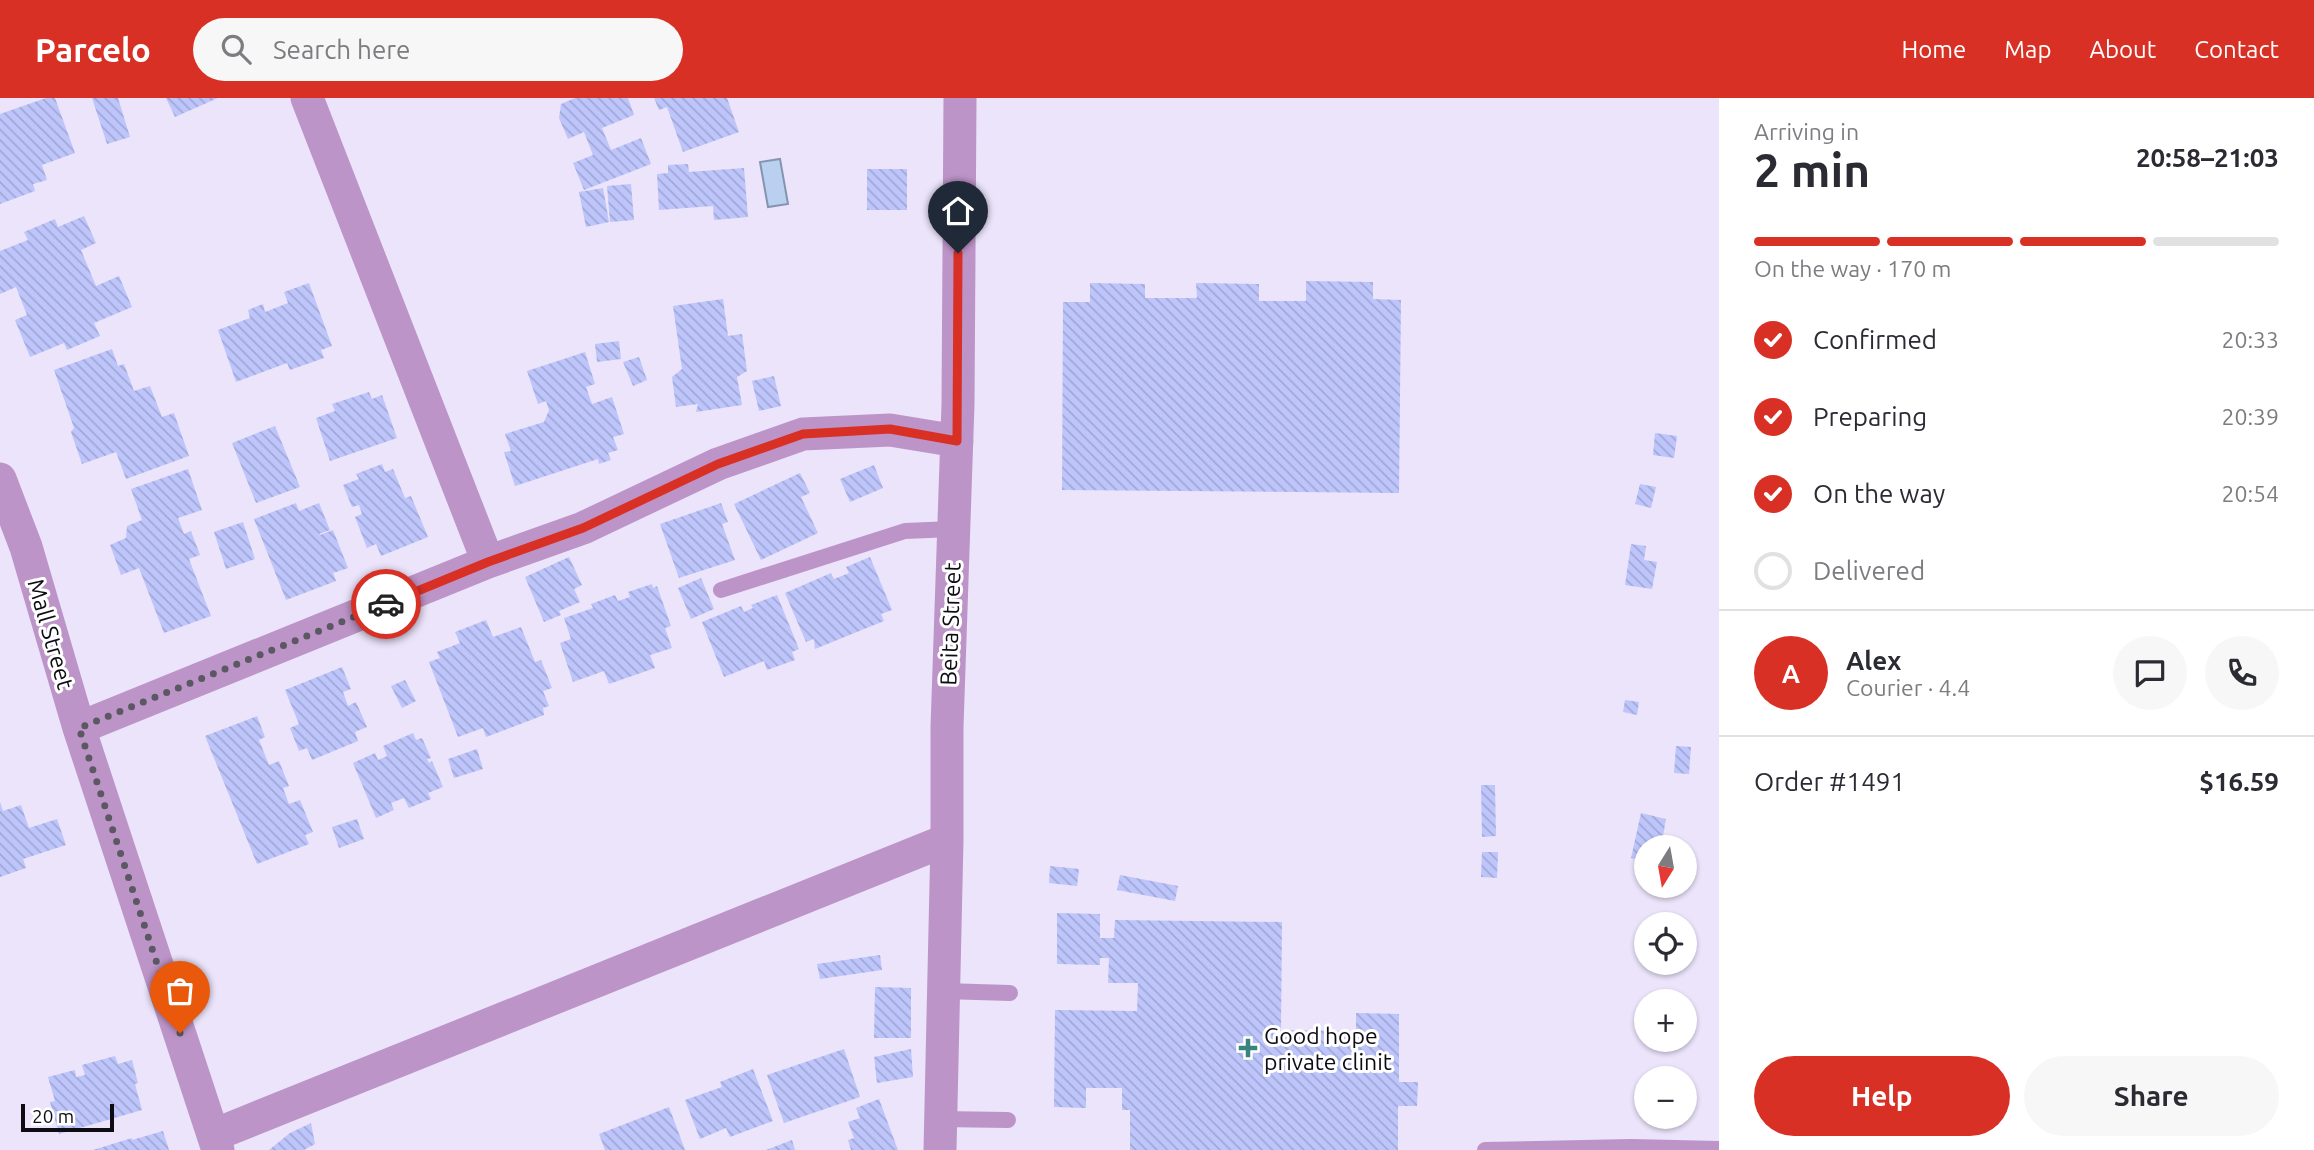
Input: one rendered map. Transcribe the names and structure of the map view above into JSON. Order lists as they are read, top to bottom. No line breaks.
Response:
{"streets":{"street":["Beita Street","Mall Street"]},"places":{"health":["Good hope private clinit"]},"scale_bar":"20 m","north":"bottom","page":{"header":"Parcelo","search":"Search here","nav":["Home","Map","About","Contact"],"heading":["2 min","Arriving in","20:58–21:03"],"panel":["Alex","Courier · 4.4","Order #1491","$16.59"],"bar":"On the way · 170 m","list":[["Confirmed","20:33"],["Preparing","20:39"],["On the way","20:54"],"Delivered"],"round":"A","map_buttons":["+","−"],"buttons":["Help","Share"],"scale":"20 m"}}
